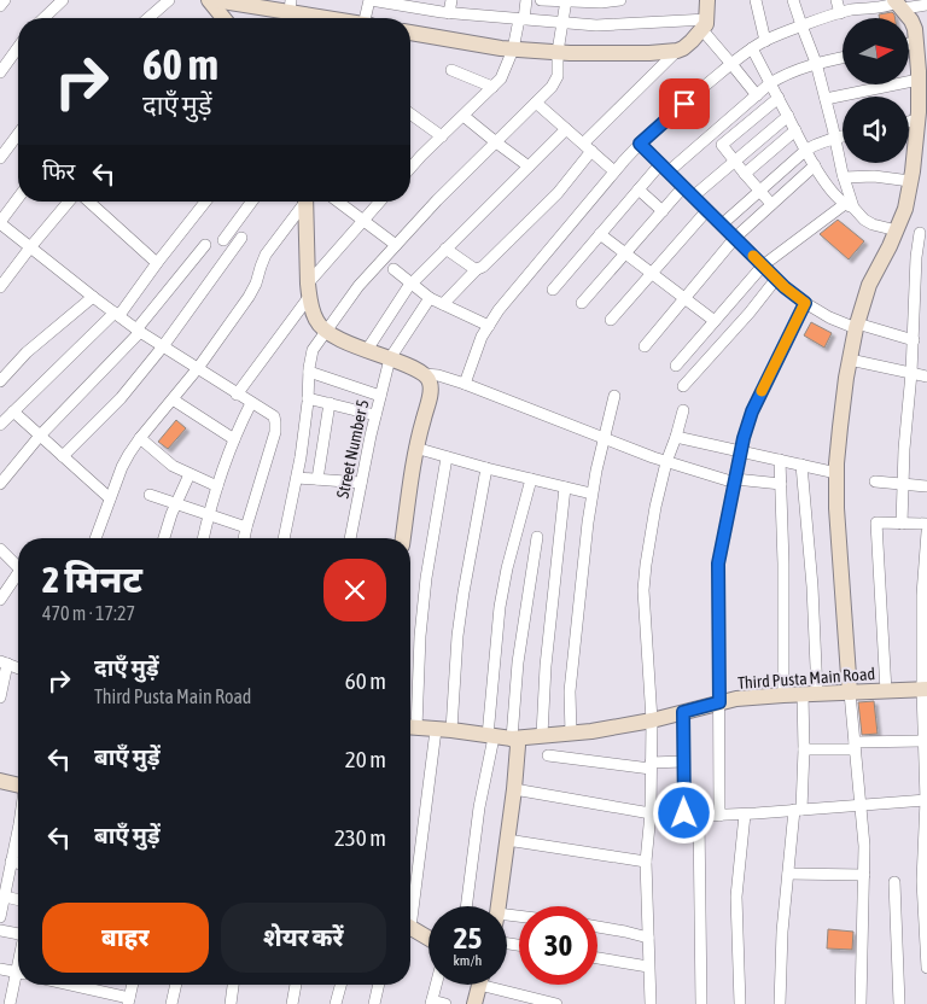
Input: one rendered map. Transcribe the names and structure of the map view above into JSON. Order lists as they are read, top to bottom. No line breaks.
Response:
{"streets":{"street":["Street Number 5","Third Pusta Main Road"]},"north":"right","page":{"turn":["60 m","दाएँ मुड़ें"],"then":"फिर","heading":["2 मिनट","470 m · 17:27"],"list":[{"name":"दाएँ मुड़ें","note":"Third Pusta Main Road","value":"60 m"},{"name":"बाएँ मुड़ें","value":"20 m"},{"name":"बाएँ मुड़ें","value":"230 m"}],"buttons":["बाहर","शेयर करें"],"speed":"25 km/h","limit":"30"}}
